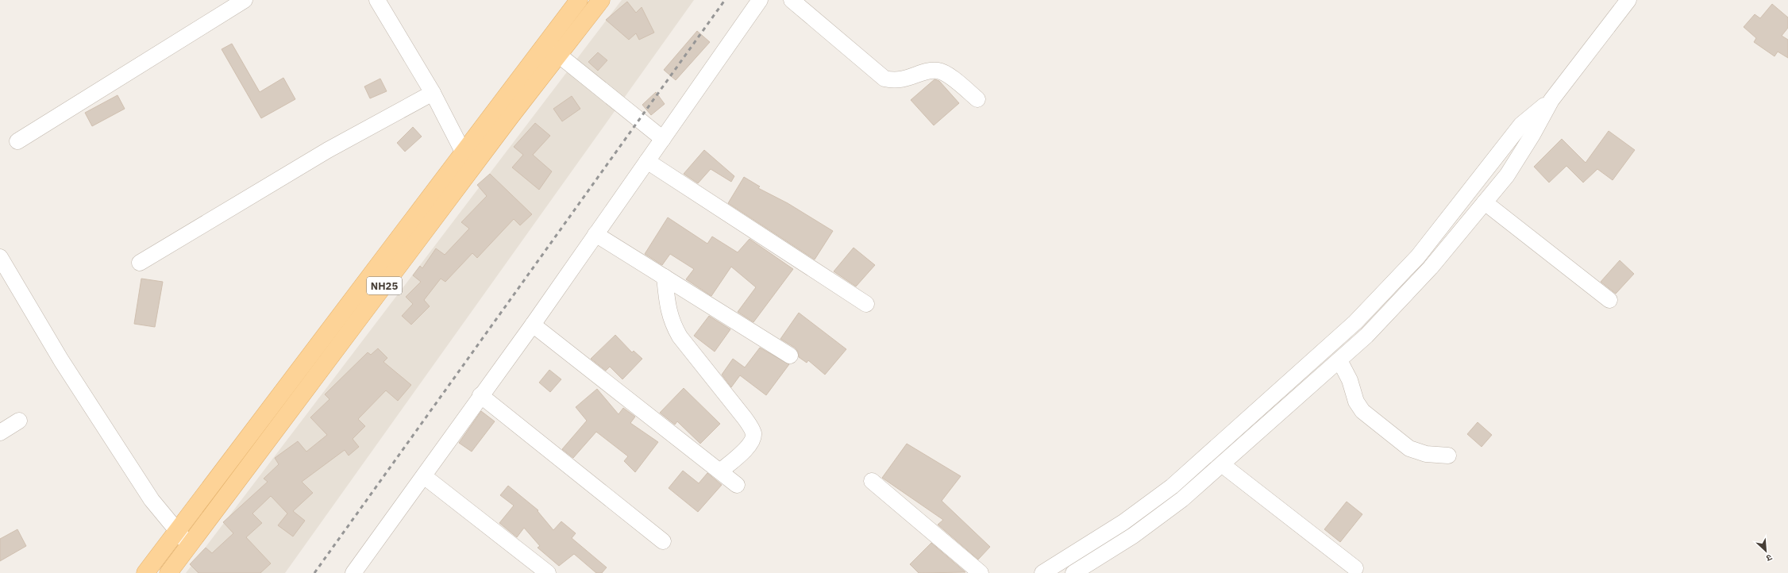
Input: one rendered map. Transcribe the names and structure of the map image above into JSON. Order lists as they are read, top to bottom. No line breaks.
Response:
{"streets":{"main road":["NH25"]},"north":"bottom right"}
